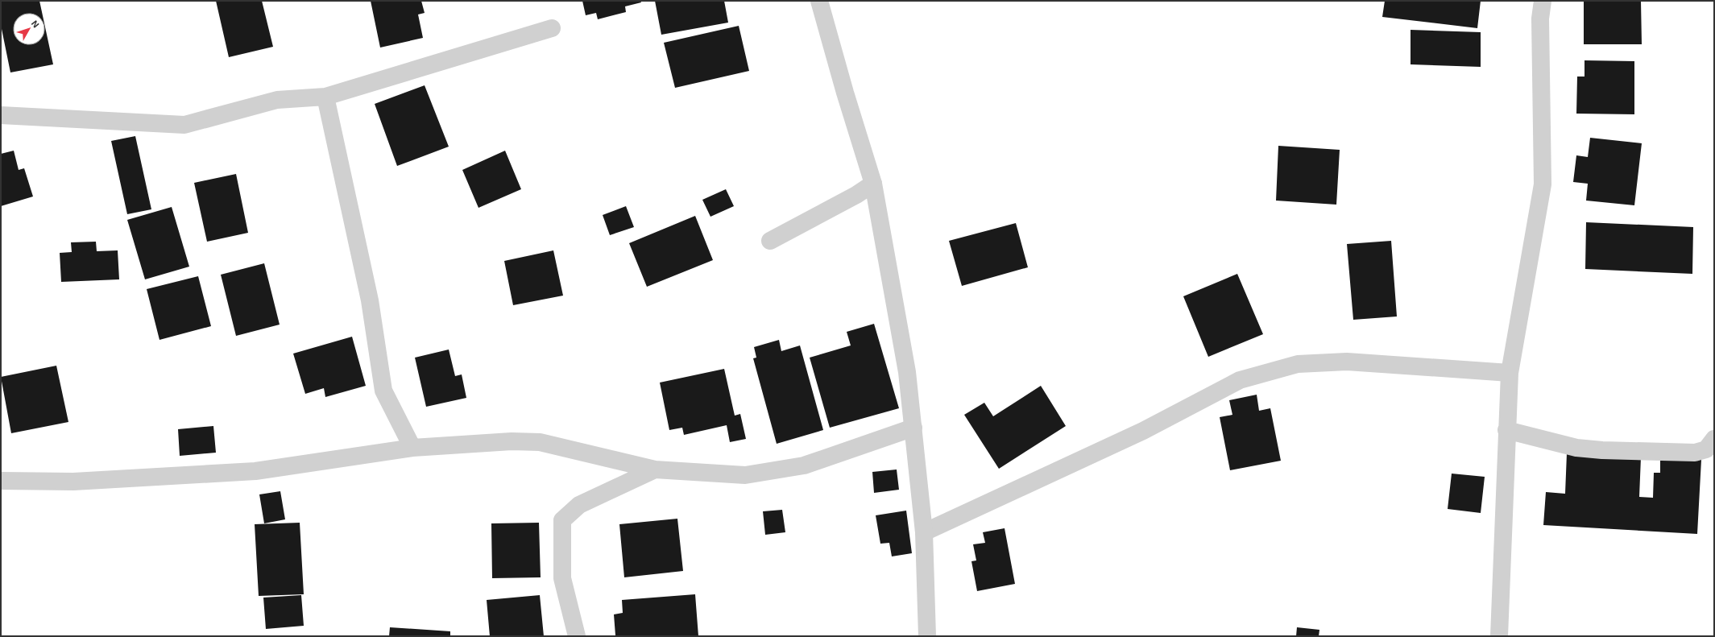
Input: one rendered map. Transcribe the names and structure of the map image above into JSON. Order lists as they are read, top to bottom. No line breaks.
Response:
{"north":"top right"}
